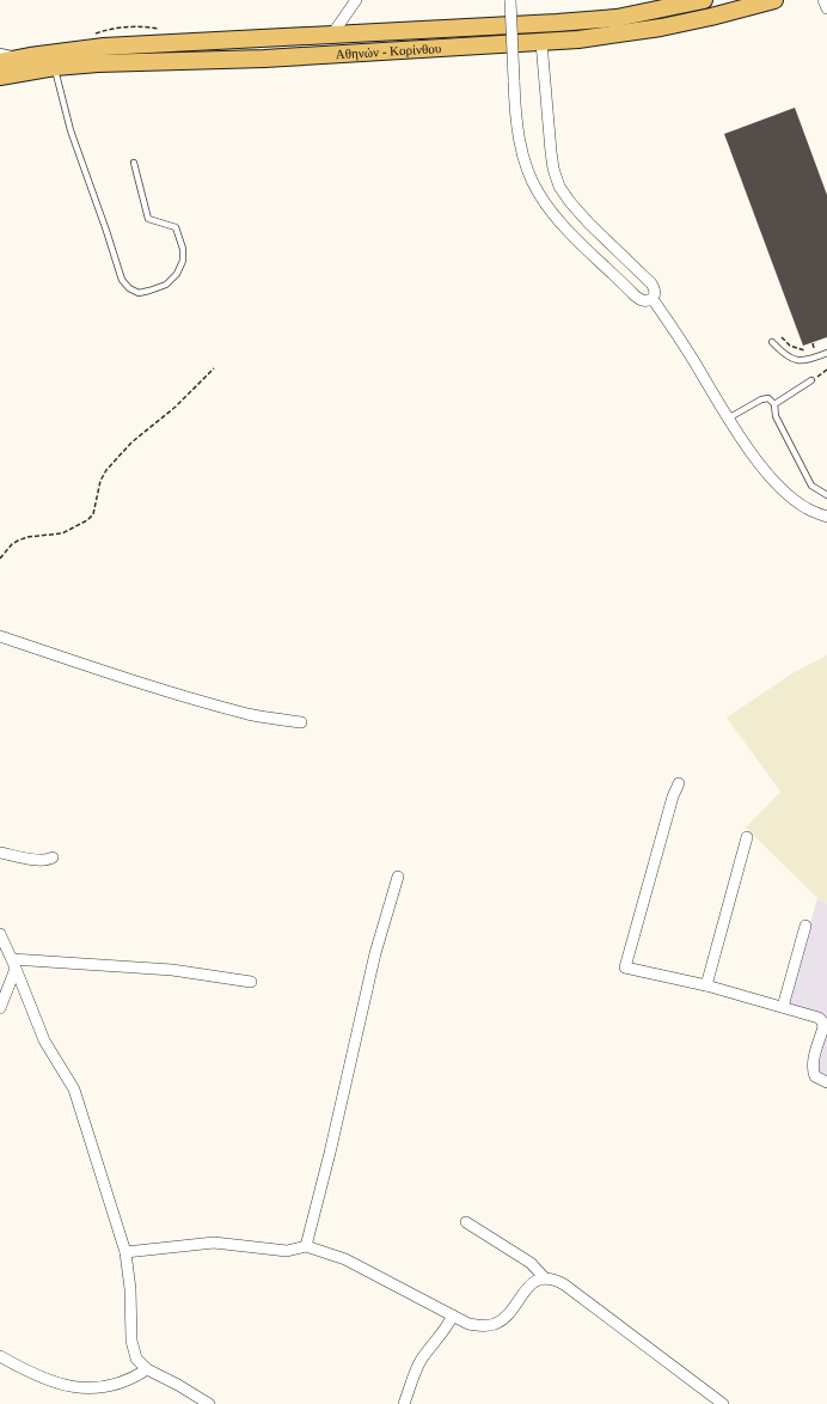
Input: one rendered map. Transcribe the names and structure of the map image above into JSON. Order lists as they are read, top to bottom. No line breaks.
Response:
{"streets":{"main road":["Αθηνών - Κορίνθου"]}}
